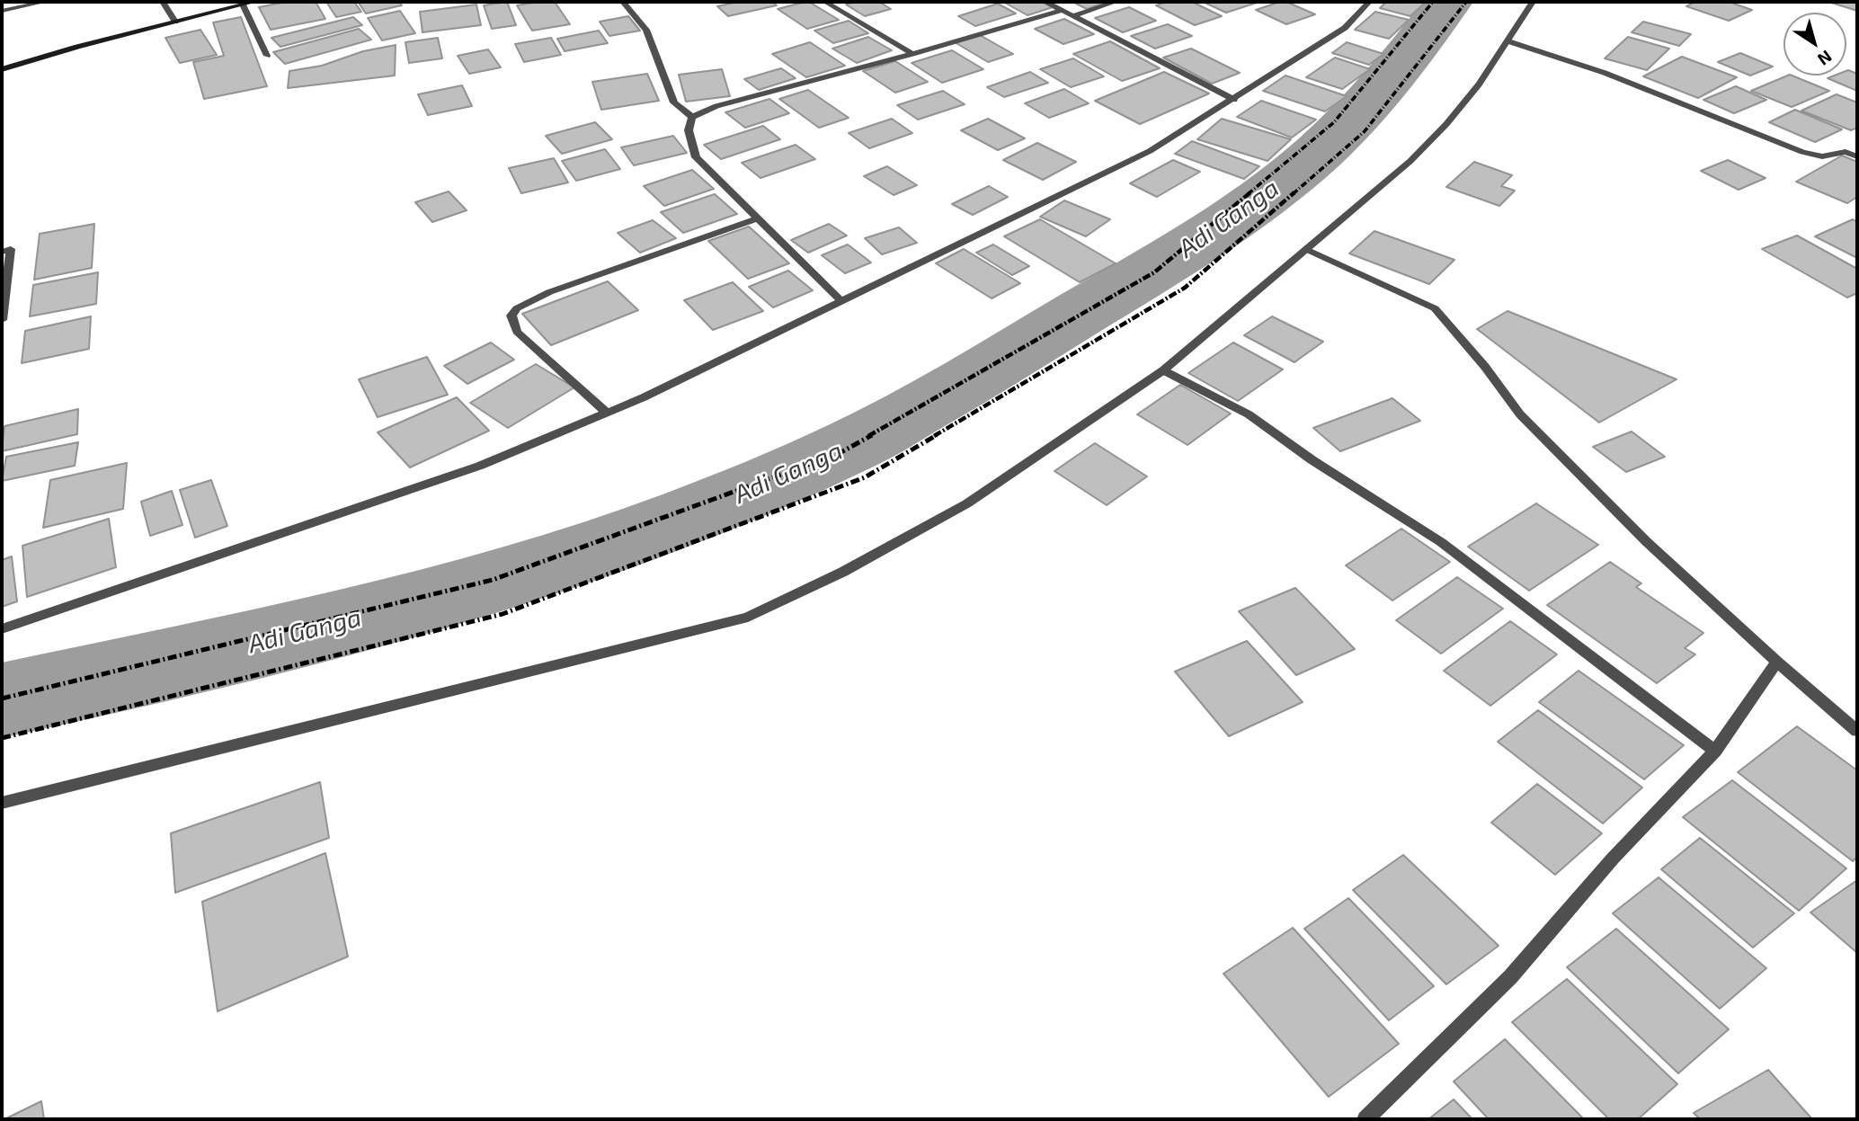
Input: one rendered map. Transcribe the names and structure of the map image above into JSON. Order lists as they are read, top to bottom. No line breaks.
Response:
{"water":["Adi Ganga"],"north":"bottom right"}
